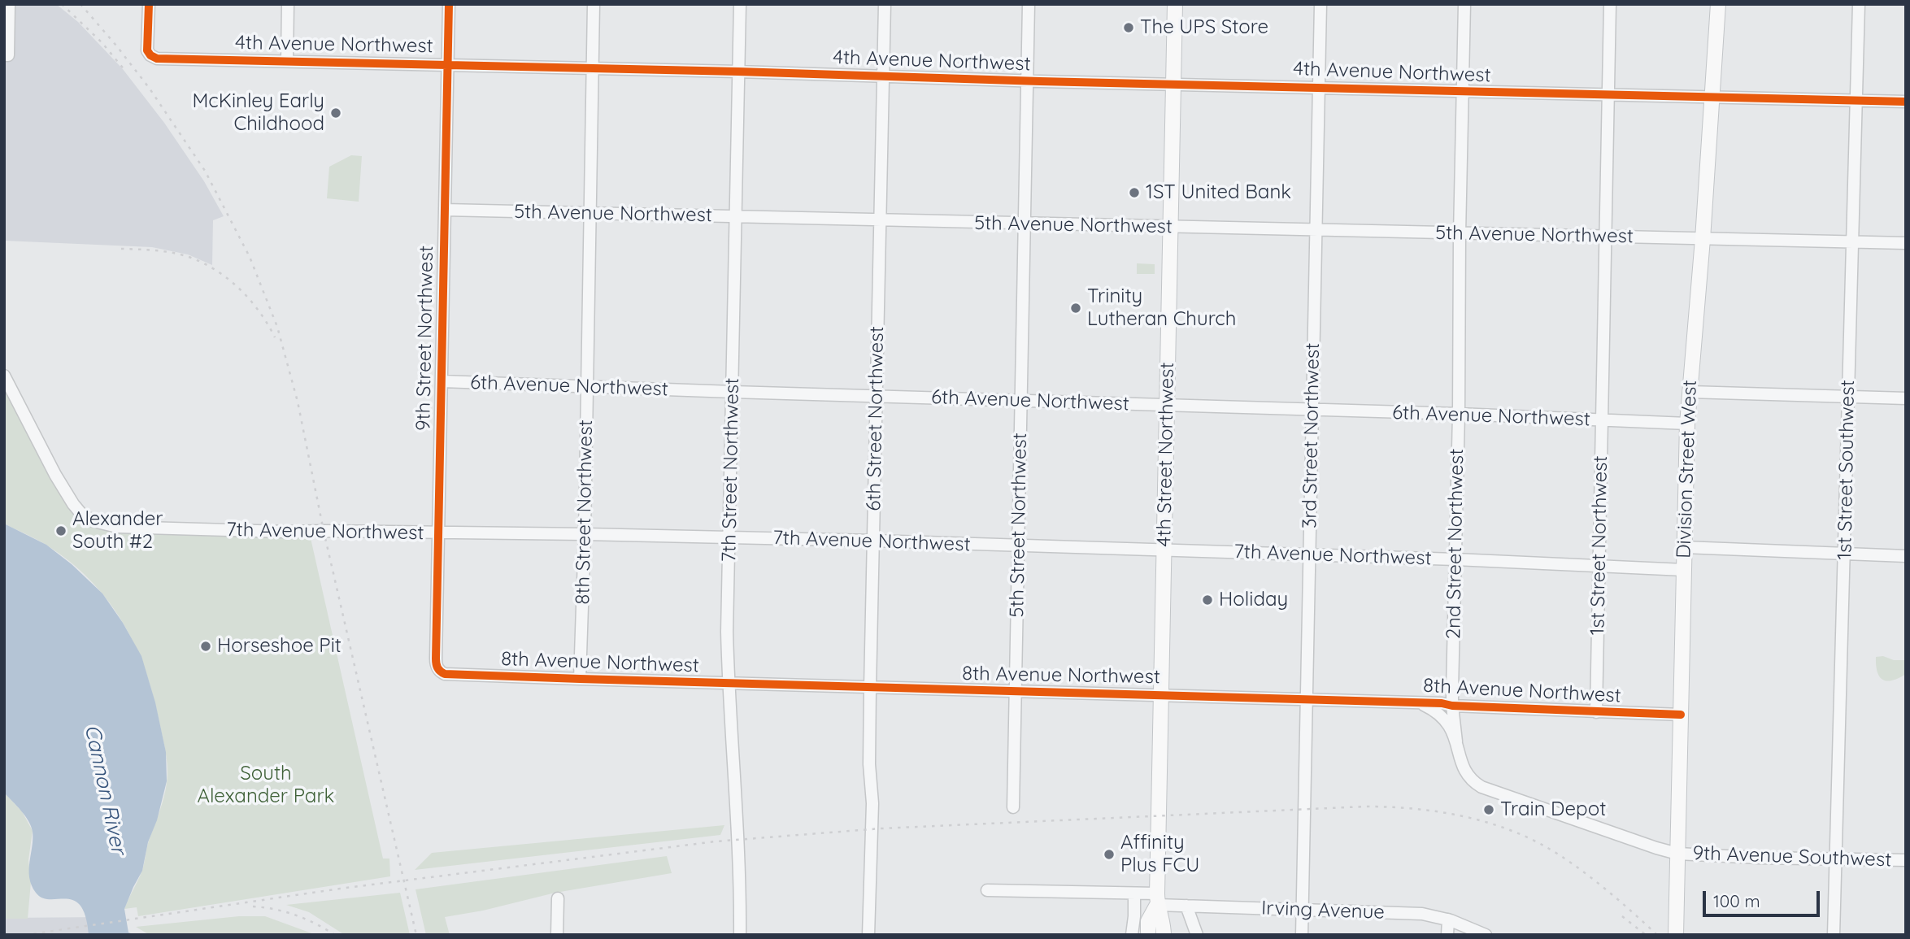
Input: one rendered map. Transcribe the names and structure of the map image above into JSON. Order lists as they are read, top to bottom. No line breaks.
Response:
{"streets":{"main road":["4th Street Northwest","Division Street West"],"street":["4th Avenue Northwest","5th Avenue Northwest","9th Street Northwest","6th Avenue Northwest","6th Street Northwest","3rd Street Northwest","7th Street Northwest","1st Street Southwest","8th Street Northwest","5th Street Northwest","7th Avenue Northwest","2nd Street Northwest","1st Street Northwest","8th Avenue Northwest","9th Avenue Southwest","Irving Avenue"]},"crossings":[["4th Avenue Northwest","9th Street Northwest"],["4th Avenue Northwest","6th Street Northwest"],["4th Avenue Northwest","3rd Street Northwest"],["4th Avenue Northwest","4th Street Northwest"],["4th Avenue Northwest","Division Street West"],["4th Avenue Northwest","7th Street Northwest"],["4th Avenue Northwest","1st Street Southwest"],["4th Avenue Northwest","8th Street Northwest"],["4th Avenue Northwest","5th Street Northwest"],["4th Avenue Northwest","2nd Street Northwest"],["4th Avenue Northwest","1st Street Northwest"],["5th Avenue Northwest","9th Street Northwest"],["5th Avenue Northwest","6th Street Northwest"],["5th Avenue Northwest","3rd Street Northwest"],["5th Avenue Northwest","4th Street Northwest"],["5th Avenue Northwest","Division Street West"],["5th Avenue Northwest","7th Street Northwest"],["5th Avenue Northwest","1st Street Southwest"],["5th Avenue Northwest","8th Street Northwest"],["5th Avenue Northwest","5th Street Northwest"],["5th Avenue Northwest","2nd Street Northwest"],["5th Avenue Northwest","1st Street Northwest"],["9th Street Northwest","6th Avenue Northwest"],["9th Street Northwest","7th Avenue Northwest"],["9th Street Northwest","8th Avenue Northwest"],["6th Avenue Northwest","6th Street Northwest"],["6th Avenue Northwest","3rd Street Northwest"],["6th Avenue Northwest","4th Street Northwest"],["6th Avenue Northwest","Division Street West"],["6th Avenue Northwest","7th Street Northwest"],["6th Avenue Northwest","8th Street Northwest"],["6th Avenue Northwest","5th Street Northwest"],["6th Avenue Northwest","2nd Street Northwest"],["6th Avenue Northwest","1st Street Northwest"],["6th Street Northwest","7th Avenue Northwest"],["6th Street Northwest","8th Avenue Northwest"],["3rd Street Northwest","7th Avenue Northwest"],["3rd Street Northwest","8th Avenue Northwest"],["3rd Street Northwest","Irving Avenue"],["4th Street Northwest","7th Avenue Northwest"],["4th Street Northwest","8th Avenue Northwest"],["4th Street Northwest","Irving Avenue"],["Division Street West","7th Avenue Northwest"],["Division Street West","8th Avenue Northwest"],["Division Street West","9th Avenue Southwest"],["7th Street Northwest","7th Avenue Northwest"],["7th Street Northwest","8th Avenue Northwest"],["1st Street Southwest","9th Avenue Southwest"],["8th Street Northwest","7th Avenue Northwest"],["8th Street Northwest","8th Avenue Northwest"],["5th Street Northwest","7th Avenue Northwest"],["5th Street Northwest","8th Avenue Northwest"],["7th Avenue Northwest","2nd Street Northwest"],["7th Avenue Northwest","1st Street Northwest"],["2nd Street Northwest","8th Avenue Northwest"],["2nd Street Northwest","9th Avenue Southwest"],["1st Street Northwest","8th Avenue Northwest"]],"water":["Cannon River"],"parks":["South Alexander Park"],"places":["The UPS Store","McKinley Early Childhood","1ST United Bank","Trinity Lutheran Church","Alexander South #2","Holiday","Horseshoe Pit","Train Depot","Affinity Plus FCU"],"scale_bar":"100 m"}
